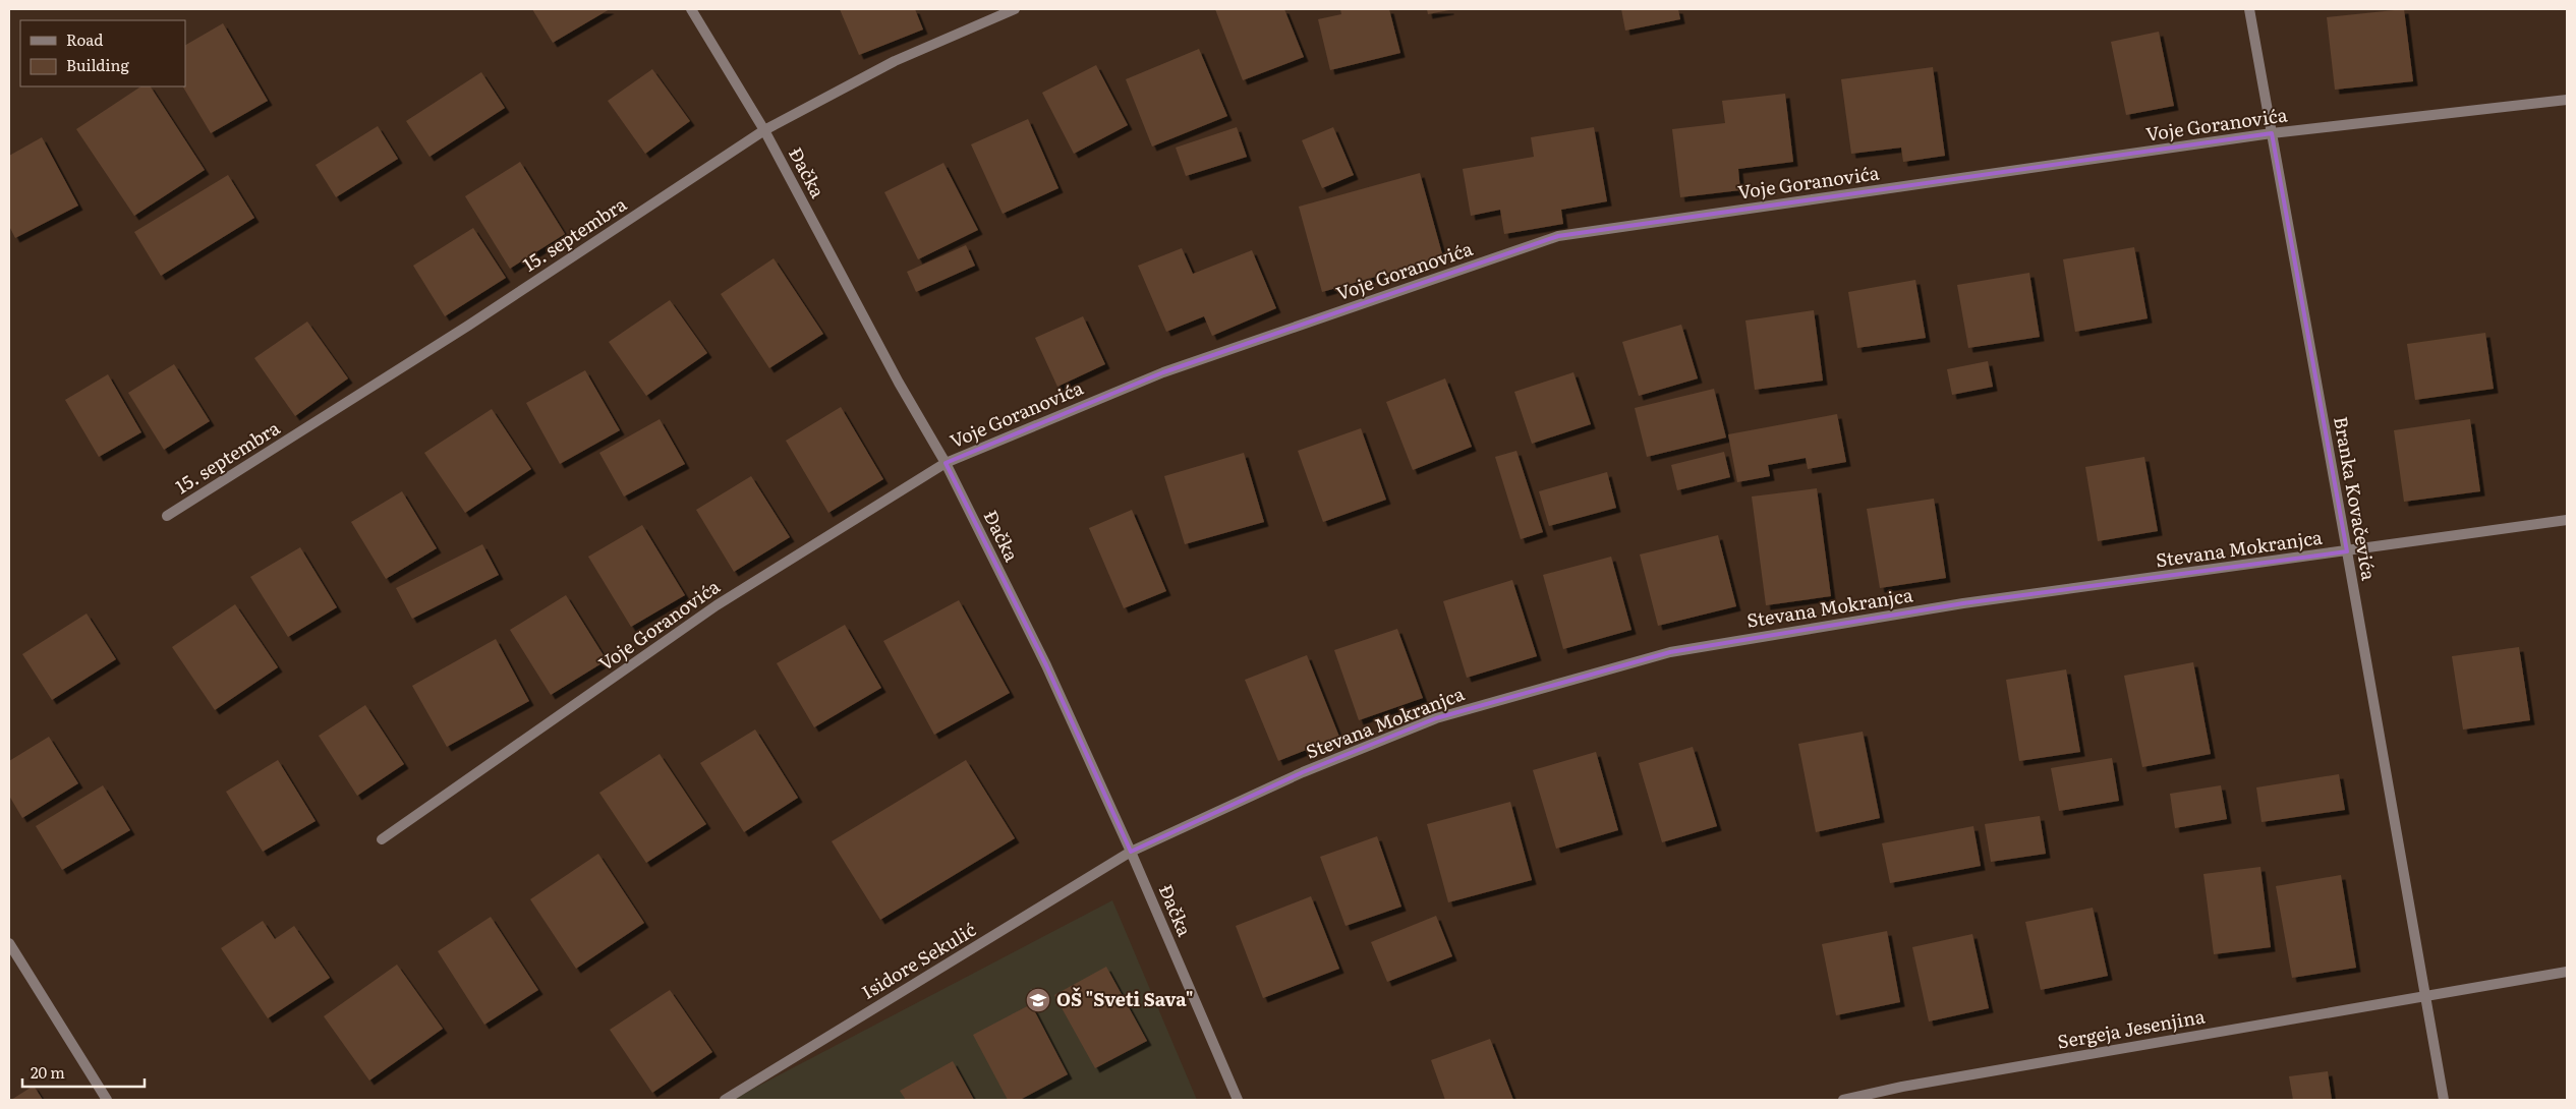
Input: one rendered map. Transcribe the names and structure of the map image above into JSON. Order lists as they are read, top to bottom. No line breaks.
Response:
{"streets":{"street":["Voje Goranovića","Đačka","15. septembra","Branka Kovačevića","Stevana Mokranjca","Isidore Sekulić","Sergeja Jesenjina"]},"crossings":[["Voje Goranovića","Đačka"],["Voje Goranovića","Branka Kovačevića"],["Đačka","15. septembra"],["Đačka","Stevana Mokranjca"],["Đačka","Isidore Sekulić"],["Branka Kovačevića","Stevana Mokranjca"],["Branka Kovačevića","Sergeja Jesenjina"],["Stevana Mokranjca","Isidore Sekulić"]],"places":{"school or university":["OŠ \"Sveti Sava\""]},"legend":["Road","Building"],"scale_bar":"20 m"}
